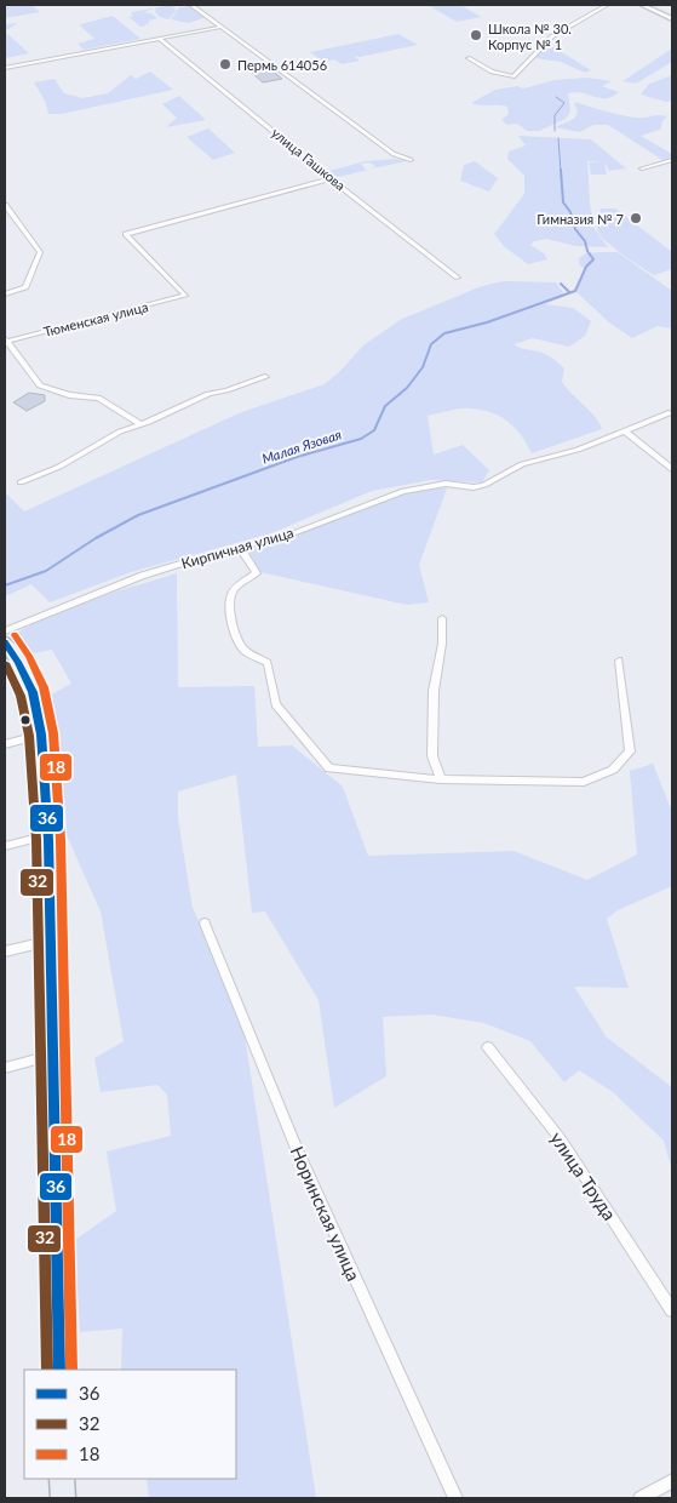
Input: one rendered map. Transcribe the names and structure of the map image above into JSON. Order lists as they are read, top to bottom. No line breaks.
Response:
{"streets":{"street":["улица Гашкова","Тюменская улица","Кирпичная улица","улица Труда","Норинская улица"]},"crossings":[["улица Гашкова","Тюменская улица"]],"water":["Малая Язовая"],"places":["Школа № 30. Корпус № 1","Пермь 614056","Гимназия № 7"],"lines":["transit line 18","transit line 36","transit line 32"],"legend":["36","32","18"]}
